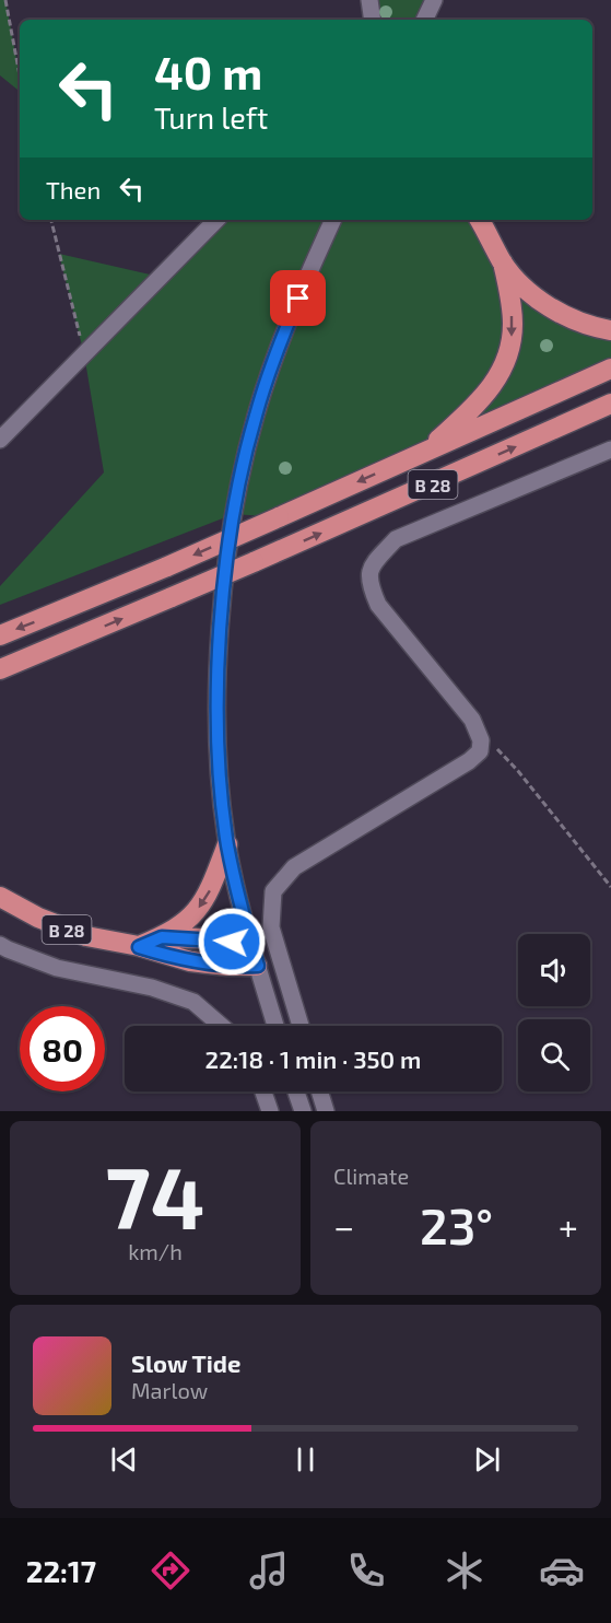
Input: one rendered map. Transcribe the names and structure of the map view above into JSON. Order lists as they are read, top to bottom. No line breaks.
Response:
{"streets":{"highway":["B 28"]},"page":{"turn":["40 m","Turn left"],"then":"Then","limit":"80","trip":"22:18 · 1 min · 350 m","tile":[["74","km/h"],"Climate"],"heat":["−","23°","+"],"song":["Slow Tide","Marlow"],"tabs":"22:17"}}
